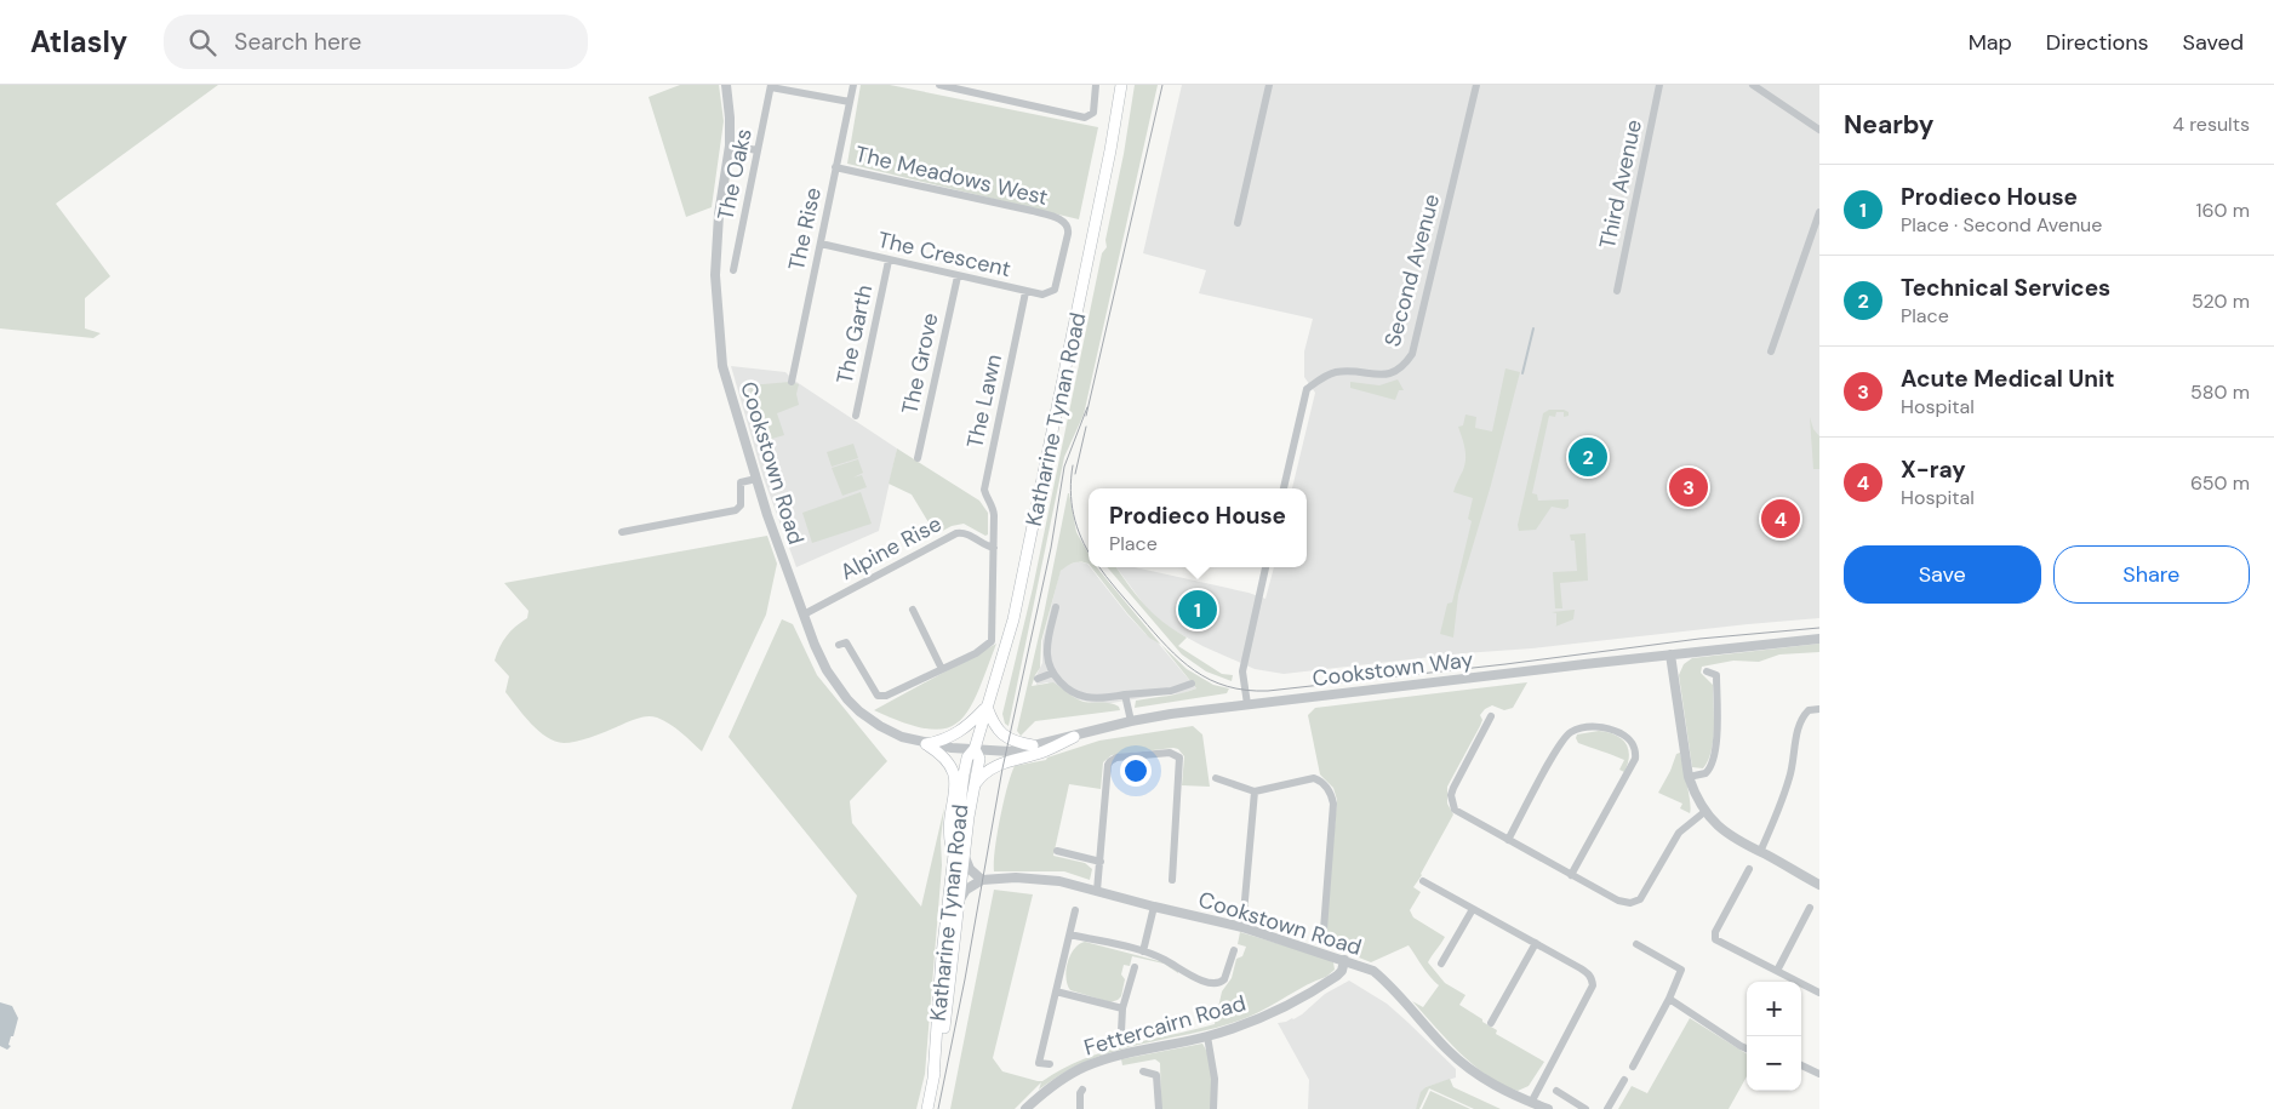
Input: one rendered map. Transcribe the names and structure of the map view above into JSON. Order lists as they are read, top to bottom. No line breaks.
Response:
{"streets":{"main road":["Katharine Tynan Road"],"street":["The Oaks","The Meadows West","Third Avenue","The Rise","The Crescent","Second Avenue","The Garth","The Grove","The Lawn","Cookstown Road","Alpine Rise","Cookstown Way","Fettercairn Road"]},"crossings":[["The Oaks","The Rise"],["The Meadows West","The Rise"],["The Meadows West","The Crescent"],["The Rise","The Crescent"],["The Crescent","The Garth"],["The Crescent","The Grove"],["The Crescent","The Lawn"],["The Lawn","Alpine Rise"],["Katharine Tynan Road","Cookstown Road"],["Katharine Tynan Road","Cookstown Way"],["Cookstown Road","Alpine Rise"],["Cookstown Road","Cookstown Way"],["Cookstown Road","Fettercairn Road"]],"page":{"header":"Atlasly","search":"Search here","nav":["Map","Directions","Saved"],"heading":["Nearby","4 results"],"list":[{"mark":"1","name":"Prodieco House","note":"Place · Second Avenue","value":"160 m"},{"mark":"2","name":"Technical Services","note":"Place","value":"520 m"},{"mark":"3","name":"Acute Medical Unit","note":"Hospital","value":"580 m"},{"mark":"4","name":"X-ray","note":"Hospital","value":"650 m"}],"pins":["2","3","4","1"],"popup":["Prodieco House","Place"],"buttons":["Save","Share"],"map_buttons":["+","−"]}}
